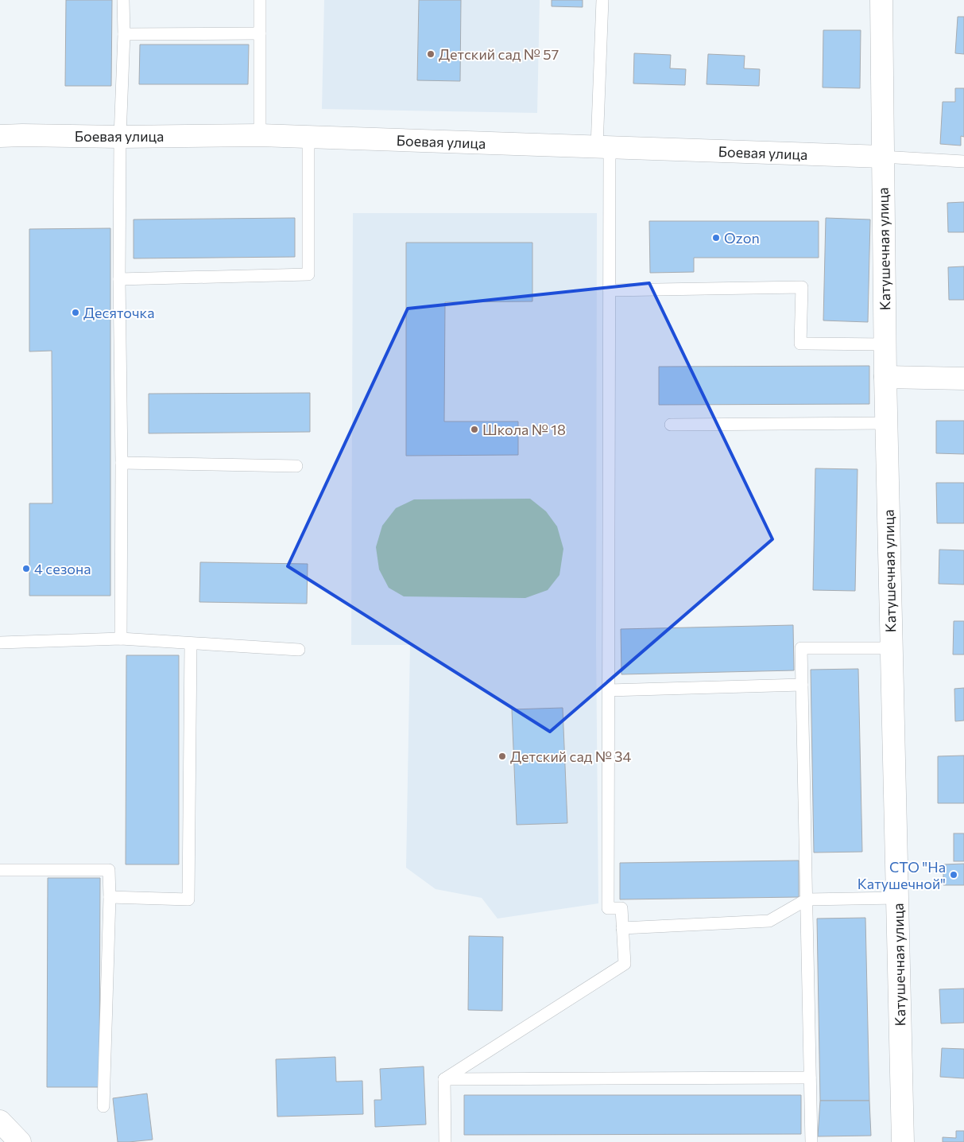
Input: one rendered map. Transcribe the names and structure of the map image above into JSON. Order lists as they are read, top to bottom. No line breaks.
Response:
{"streets":{"street":["Боевая улица","Катушечная улица"]},"crossings":[["Боевая улица","Катушечная улица"]],"places":["Детский сад № 57","Ozon","Десяточка","Школа № 18","4 сезона","Детский сад № 34","СТО \"На Катушечной\""]}
